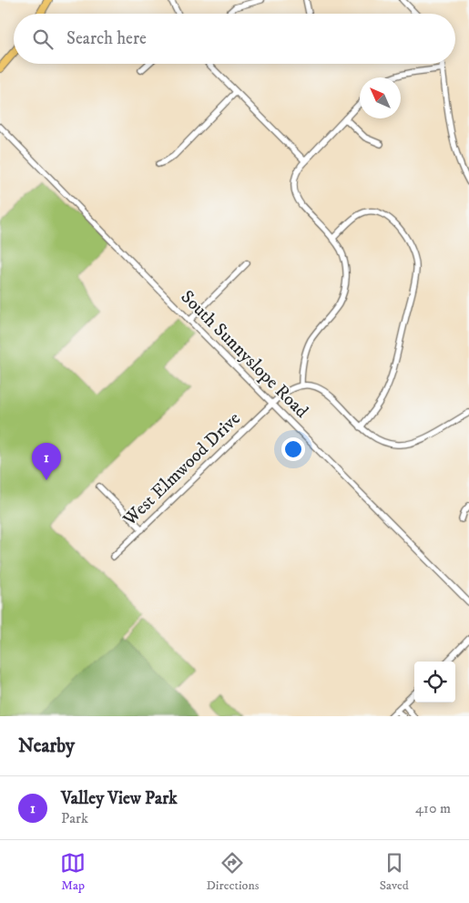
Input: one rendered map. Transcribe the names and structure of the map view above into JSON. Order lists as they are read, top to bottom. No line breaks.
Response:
{"streets":{"street":["South Sunnyslope Road","West Elmwood Drive"]},"crossings":[["South Sunnyslope Road","West Elmwood Drive"]],"north":"top left","page":{"search":"Search here","pins":"1","heading":"Nearby","list":[{"mark":"1","name":"Valley View Park","note":"Park","value":"410 m"}],"nav":["Map","Directions","Saved"]}}
